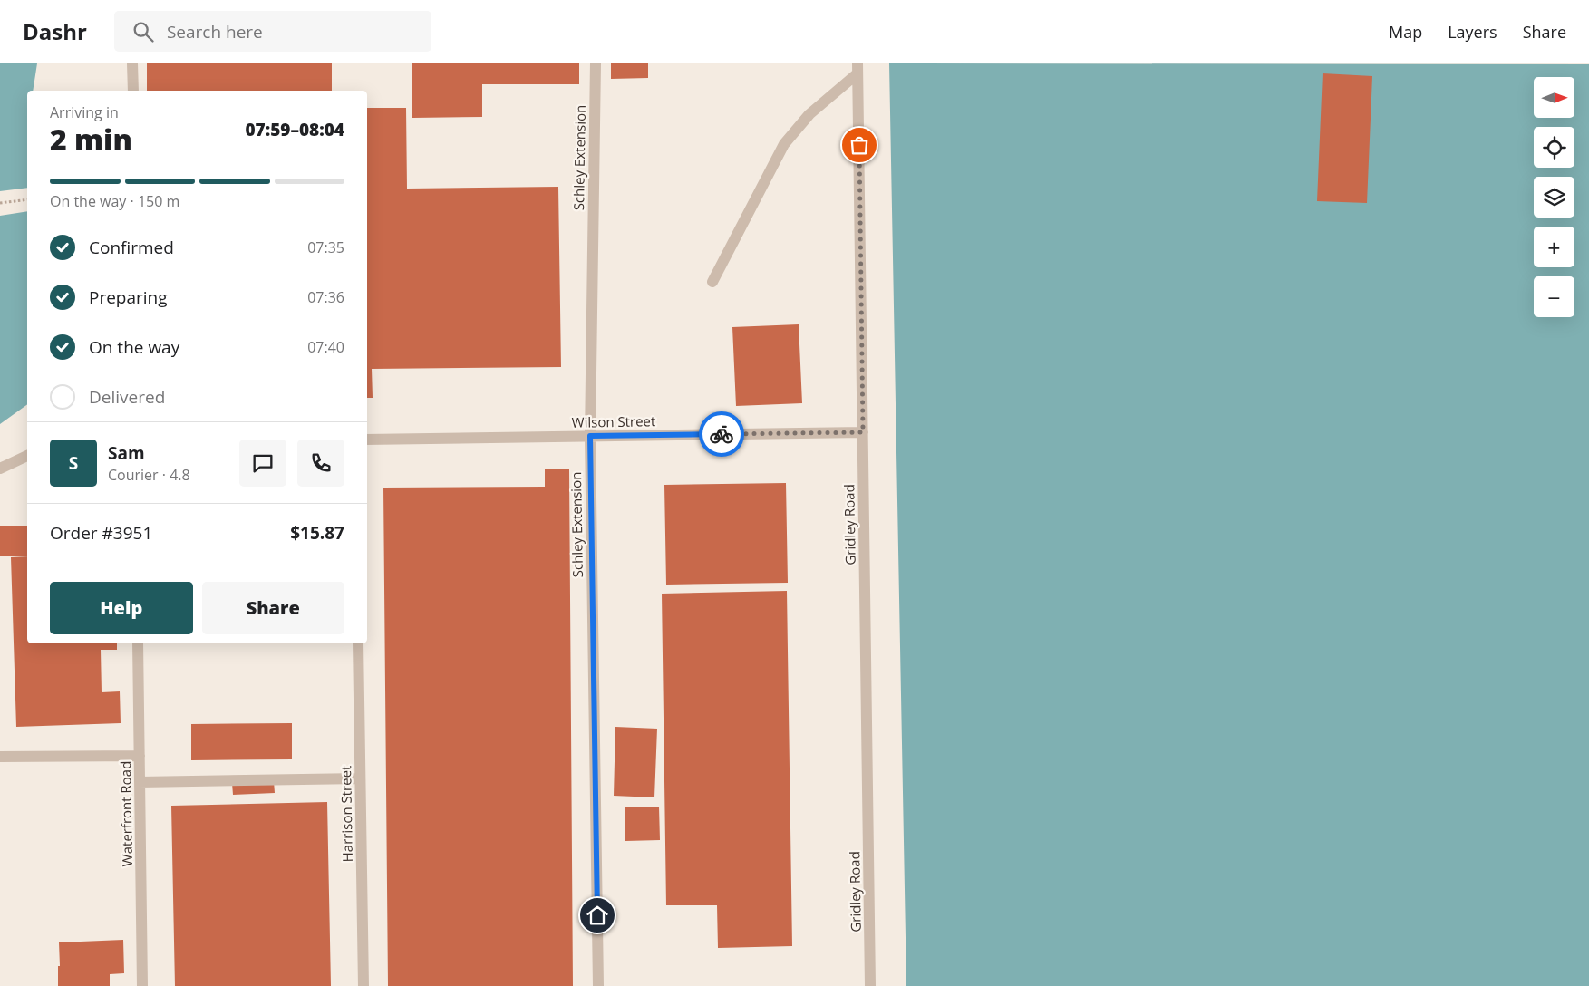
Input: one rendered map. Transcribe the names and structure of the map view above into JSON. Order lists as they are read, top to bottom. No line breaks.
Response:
{"streets":{"street":["Schley Extension","Wilson Street","Gridley Road","Waterfront Road","Harrison Street"]},"crossings":[["Schley Extension","Wilson Street"],["Wilson Street","Gridley Road"]],"north":"right","page":{"header":"Dashr","search":"Search here","nav":["Map","Layers","Share"],"map_buttons":["+","−"],"heading":["2 min","Arriving in","07:59–08:04"],"panel":["Sam","Courier · 4.8","Order #3951","$15.87"],"bar":"On the way · 150 m","list":[["Confirmed","07:35"],["Preparing","07:36"],["On the way","07:40"],"Delivered"],"round":"S","buttons":["Help","Share"]}}
